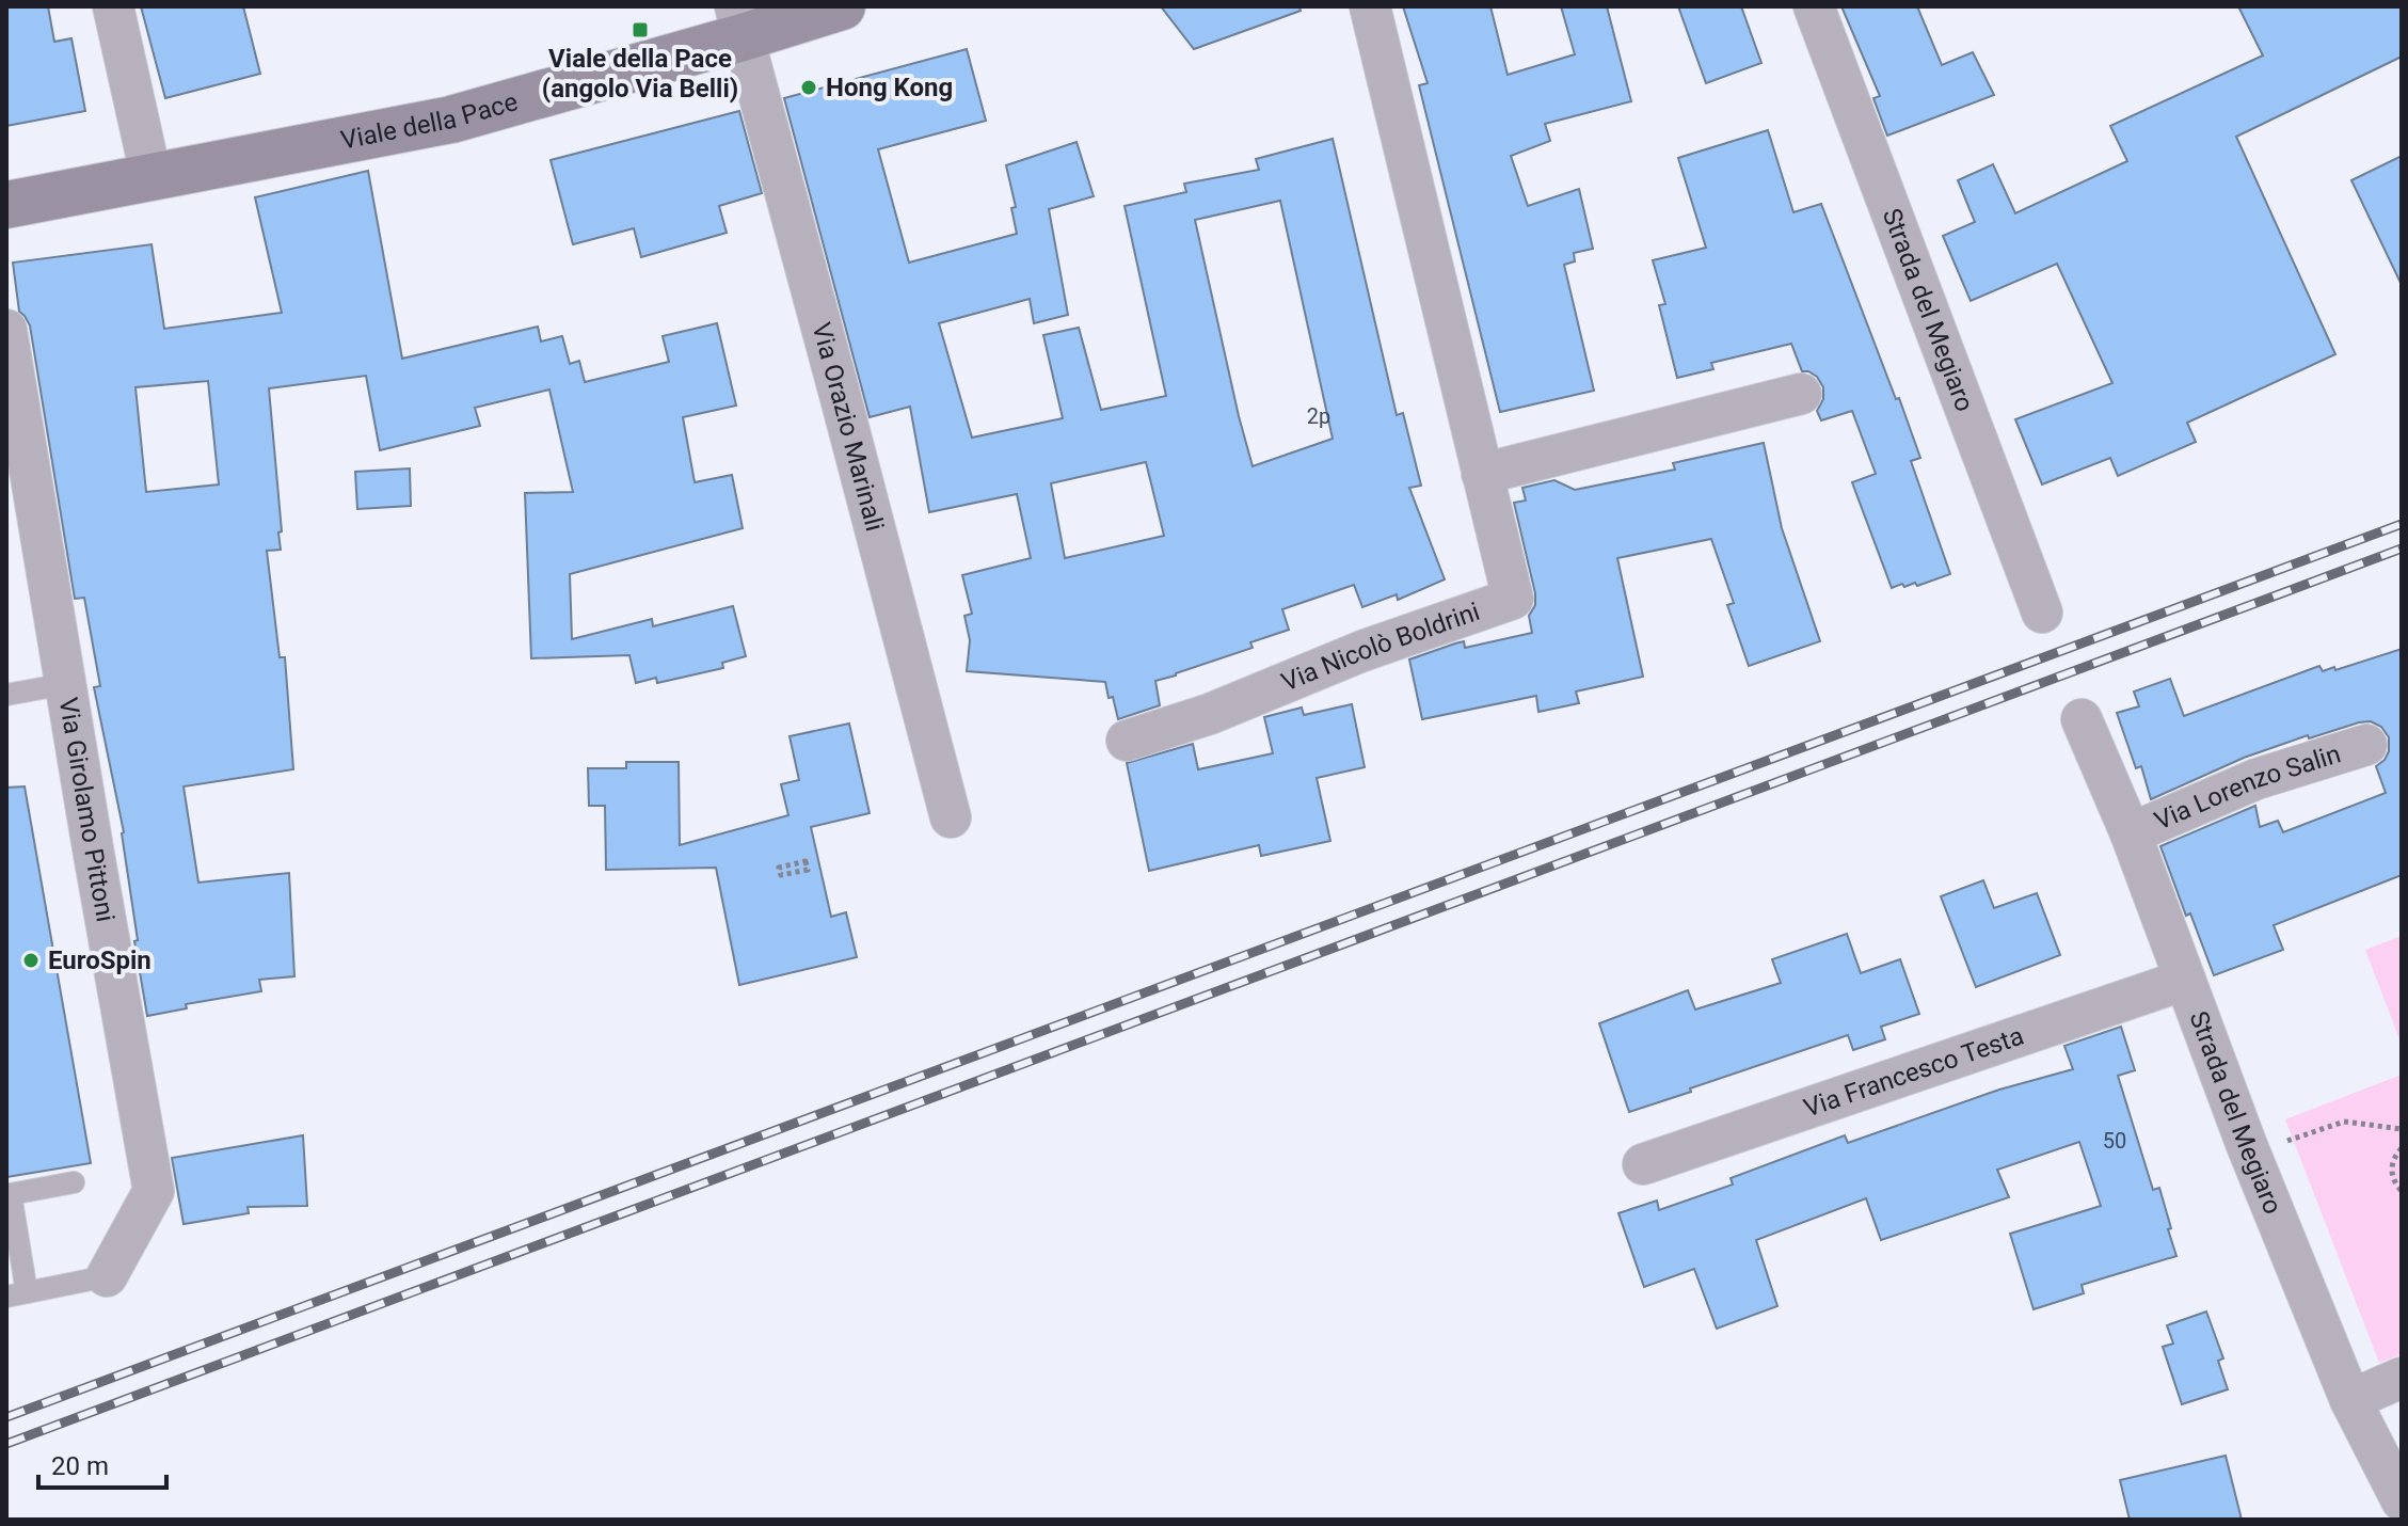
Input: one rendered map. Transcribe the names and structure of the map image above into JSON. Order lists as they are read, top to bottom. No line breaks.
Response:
{"streets":{"main road":["Viale della Pace"],"street":["Strada del Megiaro","Via Orazio Marinali","Via Nicolò Boldrini","Via Lorenzo Salin","Via Girolamo Pittoni","Via Francesco Testa"]},"crossings":[["Viale della Pace","Via Orazio Marinali"],["Strada del Megiaro","Via Lorenzo Salin"],["Strada del Megiaro","Via Francesco Testa"]],"places":{"transit":["Viale della Pace (angolo Via Belli)"],"other":["Hong Kong","EuroSpin"]},"house_numbers":["2p","50"],"scale_bar":"20 m"}
